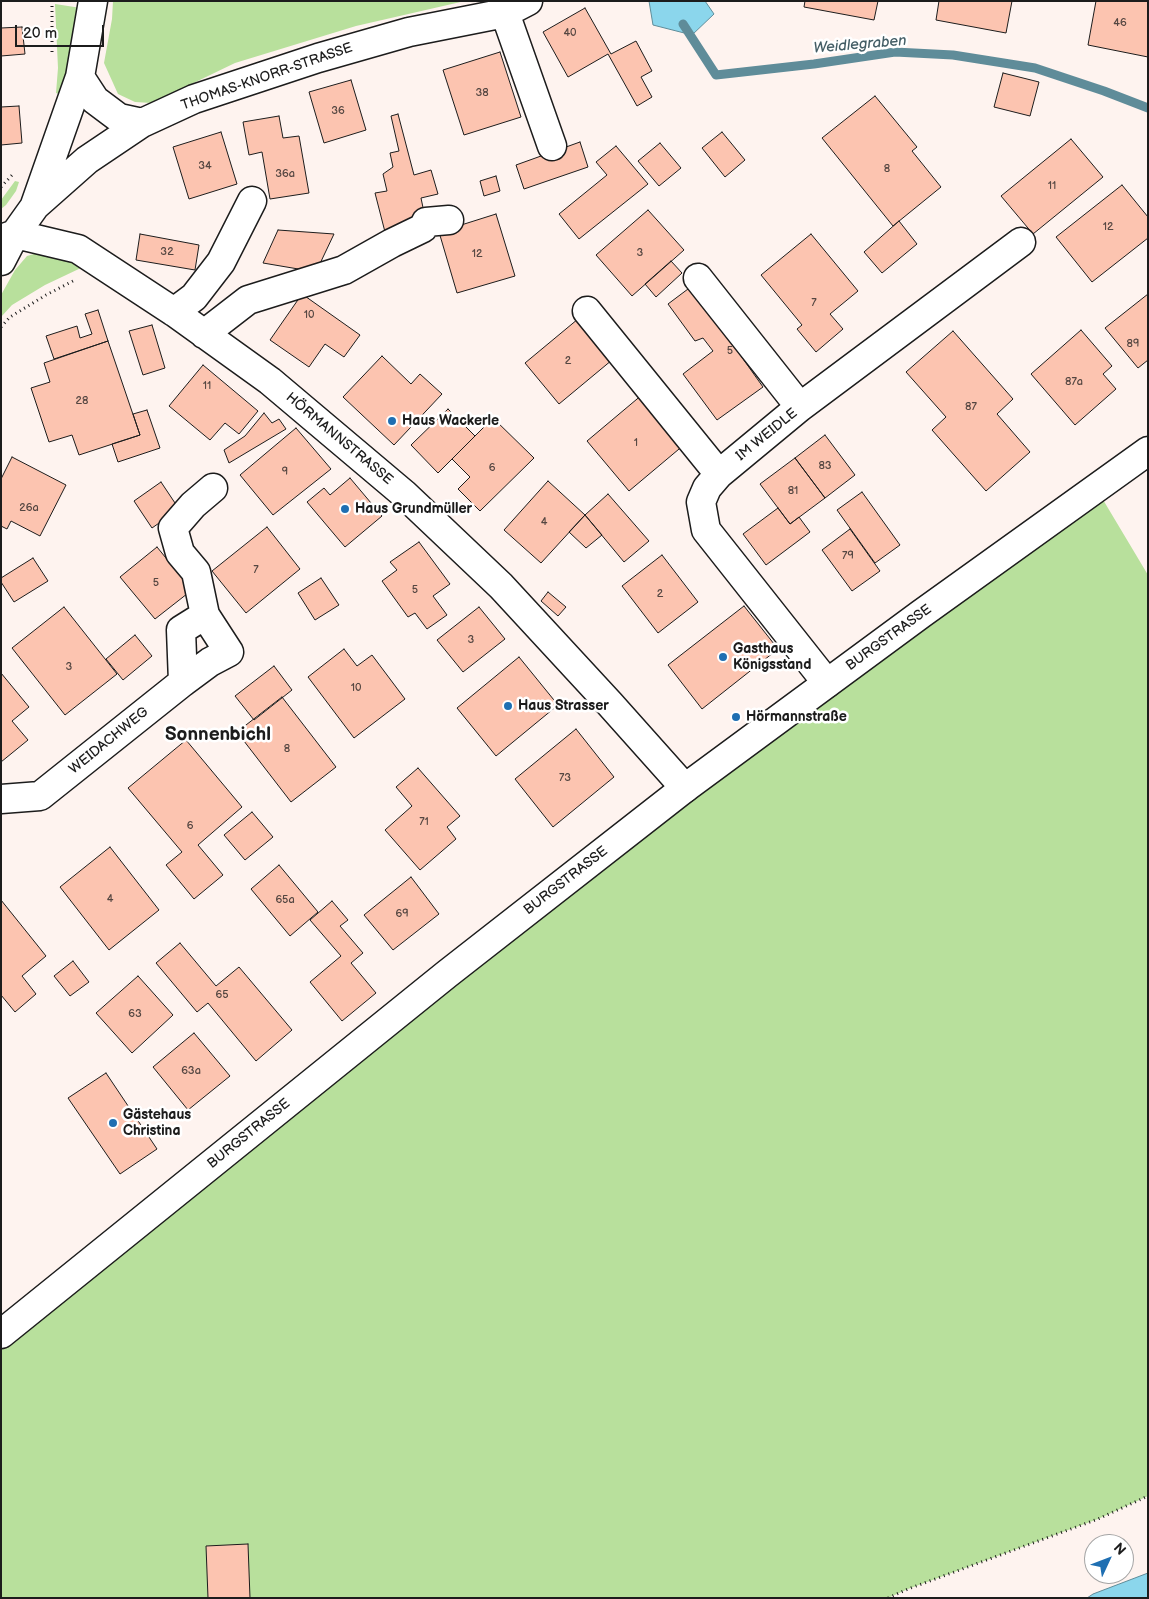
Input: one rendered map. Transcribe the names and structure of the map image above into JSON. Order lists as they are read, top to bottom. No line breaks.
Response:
{"streets":{"street":["THOMAS-KNORR-STRASSE","IM WEIDLE","HÖRMANNSTRASSE","BURGSTRASSE","WEIDACHWEG"]},"crossings":[["THOMAS-KNORR-STRASSE","HÖRMANNSTRASSE"],["IM WEIDLE","BURGSTRASSE"],["HÖRMANNSTRASSE","BURGSTRASSE"]],"districts":["Sonnenbichl"],"water":["Weidlegraben"],"places":["Haus Wackerle","Haus Grundmüller","Gasthaus Königsstand","Haus Strasser","Hörmannstraße","Gästehaus Christina"],"house_numbers":["46","40","38","36","34","8","36a","11","12","32","3","12","7","10","89","5","2","87a","11","28","87","1","83","6","9","81","26a","4","79","7","5","5","2","3","3","10","8","73","71","6","4","65a","69","65","63","63a"],"scale_bar":"20 m","north":"top right"}
